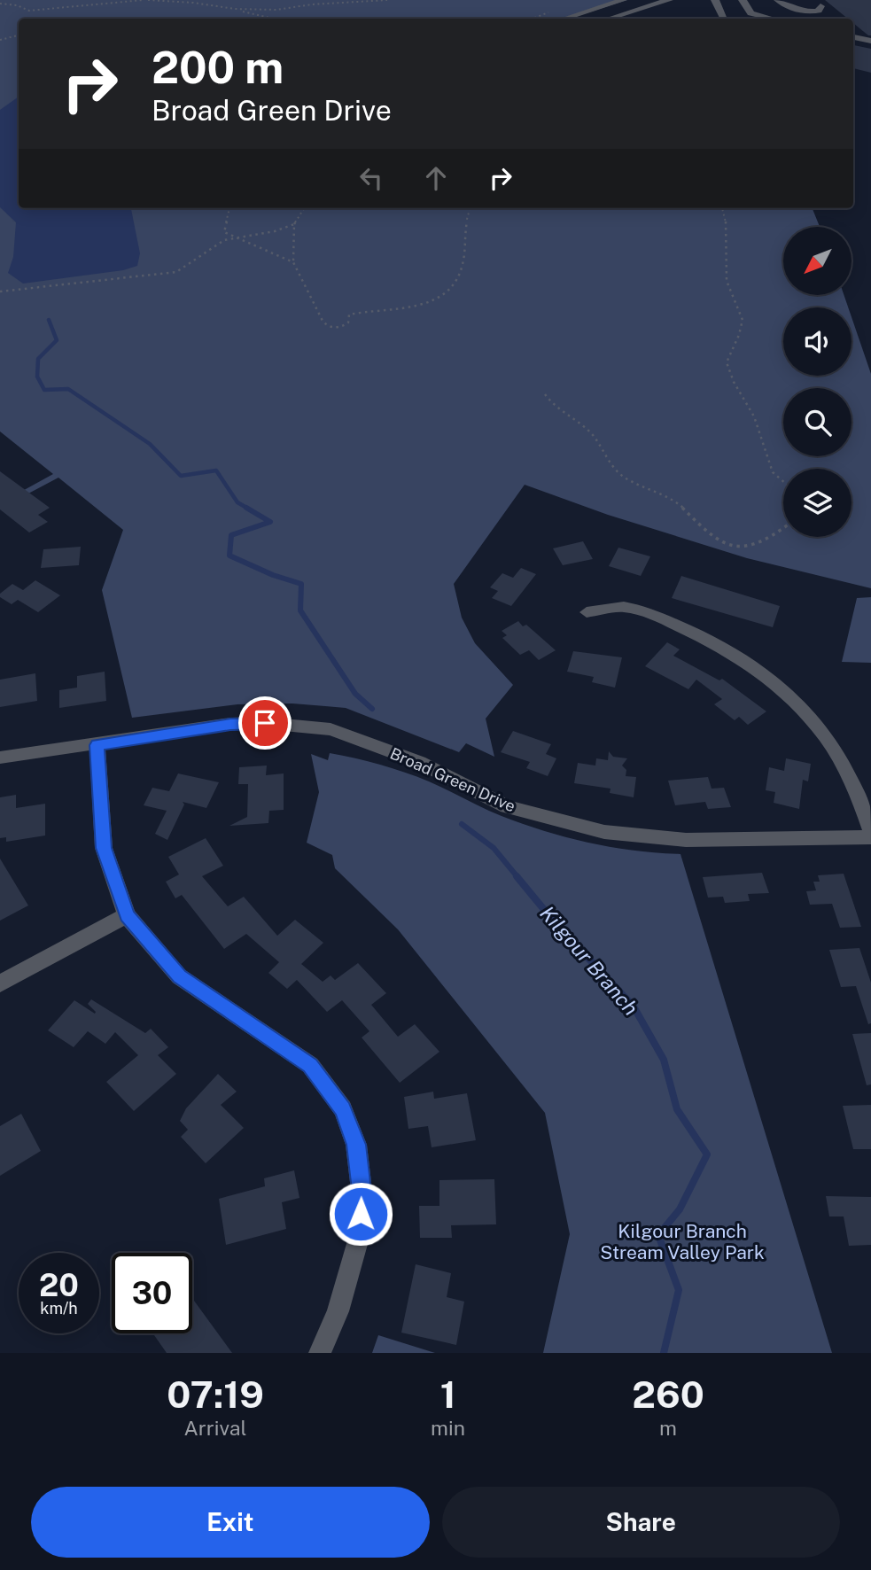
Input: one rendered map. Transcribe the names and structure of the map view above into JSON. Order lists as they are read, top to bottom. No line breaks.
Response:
{"streets":{"street":["Broad Green Drive"]},"water":["Kilgour Branch"],"parks":["Kilgour Branch Stream Valley Park"],"north":"bottom left","page":{"turn":["200 m","Broad Green Drive"],"speed":"20 km/h","limit":"30","eta":["07:19","Arrival","1","min","260","m"],"buttons":["Exit","Share"]}}
